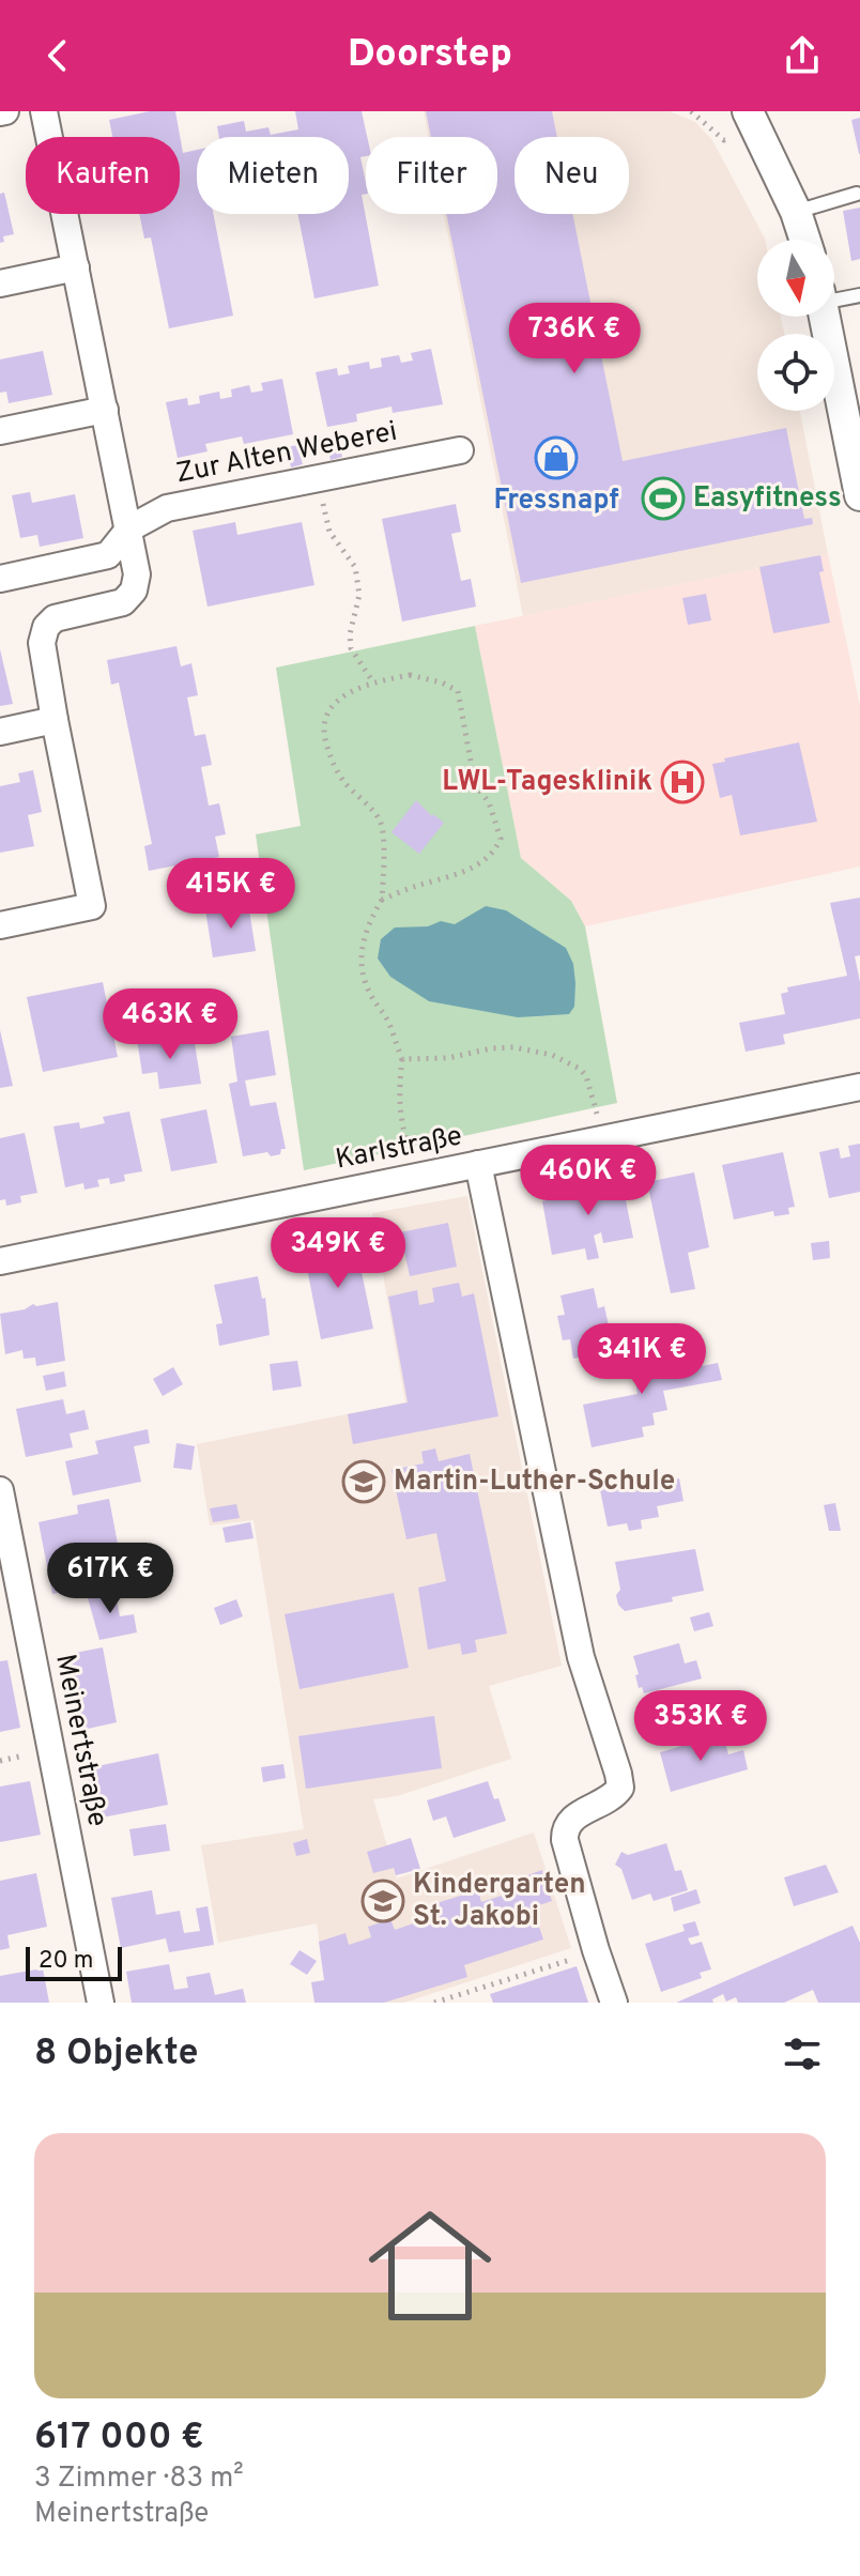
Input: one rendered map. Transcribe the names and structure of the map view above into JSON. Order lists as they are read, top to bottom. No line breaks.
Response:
{"streets":{"street":["Zur Alten Weberei","Karlstraße","Meinertstraße"]},"places":{"shop":["Fressnapf"],"sports":["Easyfitness"],"hospital":["LWL-Tagesklinik"],"school or university":["Martin-Luther-Schule","Kindergarten St. Jakobi"]},"scale_bar":"20 m","north":"bottom","page":{"header":"Doorstep","chip":["Kaufen","Mieten","Filter","Neu"],"price":["736K €","415K €","463K €","460K €","349K €","341K €","617K €","353K €"],"scale":"20 m","heading":"8 Objekte","list":[{"name":"617 000 €","note":"3 Zimmer · 83 m² · Meinertstraße"}]}}
